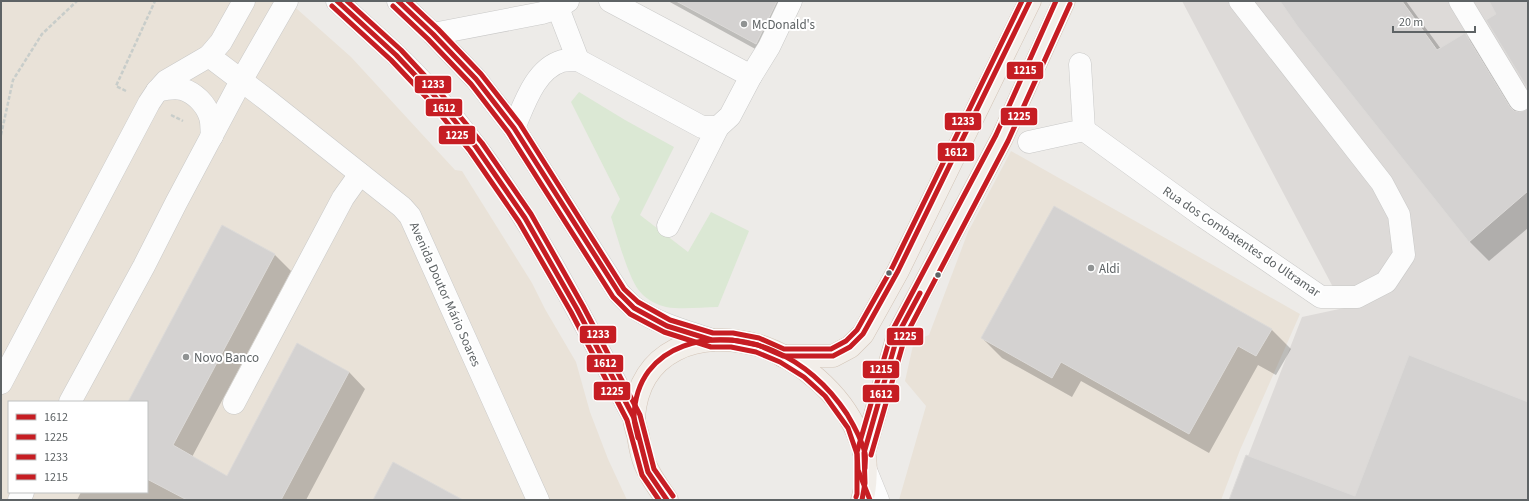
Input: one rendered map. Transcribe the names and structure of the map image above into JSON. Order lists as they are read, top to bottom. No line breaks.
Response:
{"streets":{"street":["Rua dos Combatentes do Ultramar","Avenida Doutor Mário Soares"]},"places":["McDonald's","Aldi","Novo Banco"],"lines":["transit line 1612","transit line 1233","transit line 1215","transit line 1225"],"legend":["1612","1225","1233","1215"],"scale_bar":"20 m"}
